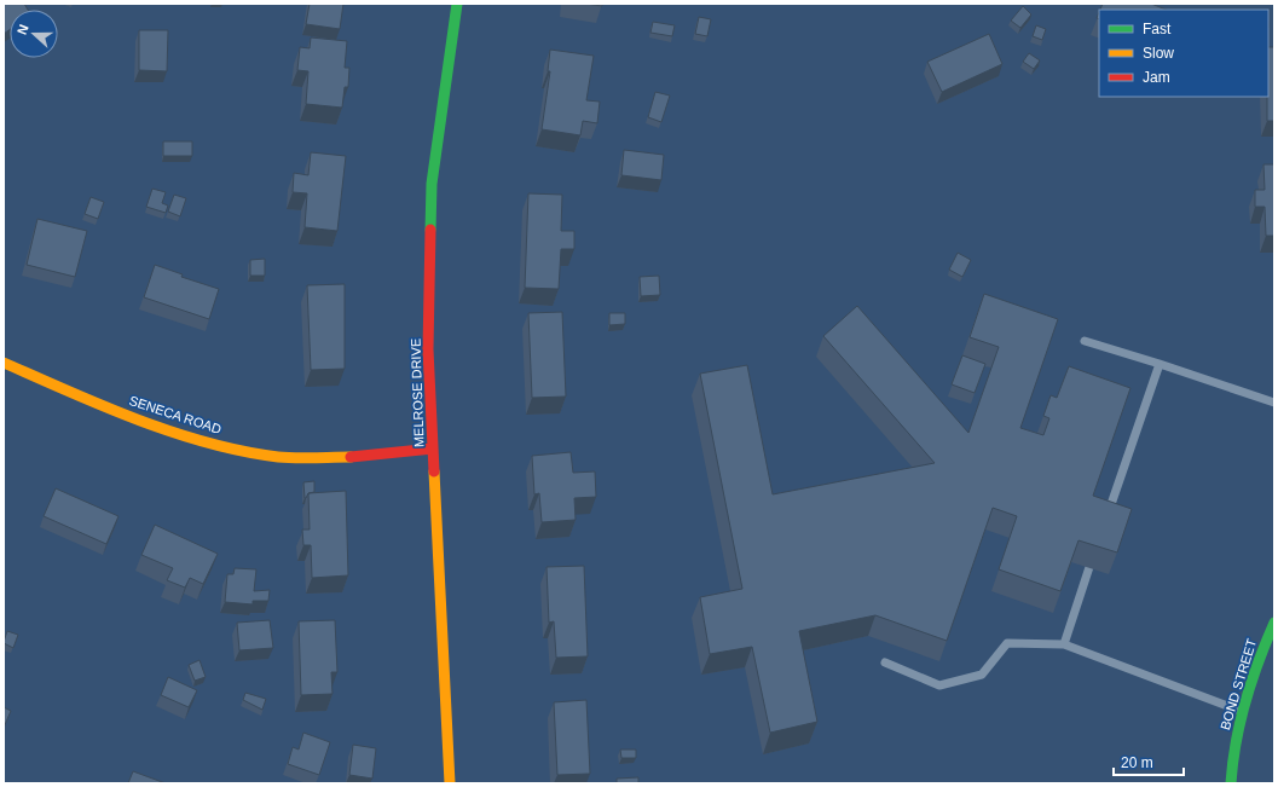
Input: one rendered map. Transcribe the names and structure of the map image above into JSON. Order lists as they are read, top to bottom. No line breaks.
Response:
{"streets":{"street":["MELROSE DRIVE","SENECA ROAD","BOND STREET"]},"crossings":[["MELROSE DRIVE","SENECA ROAD"]],"legend":["Fast","Slow","Jam"],"scale_bar":"20 m","north":"left"}
